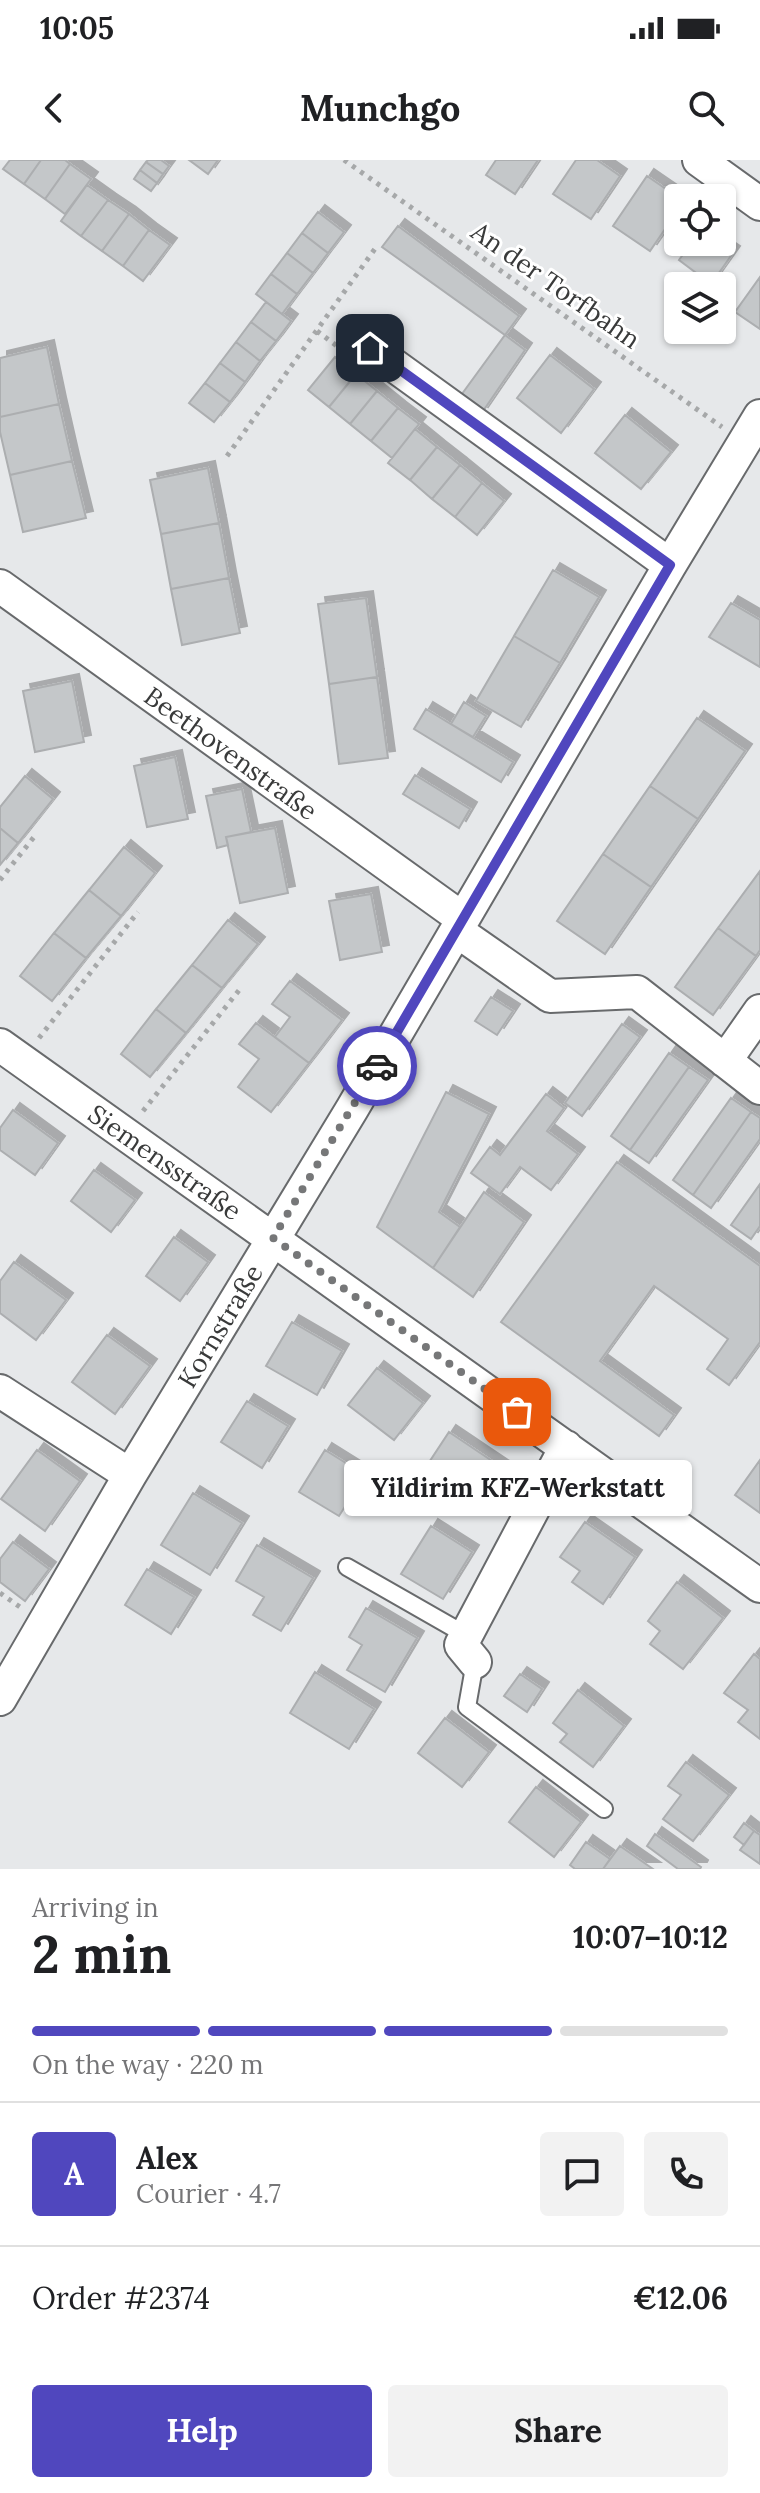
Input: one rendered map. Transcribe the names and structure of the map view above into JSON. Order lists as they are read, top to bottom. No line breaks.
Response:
{"streets":{"street":["Beethovenstraße","Siemensstraße","Kornstraße"],"path":["An der Torfbahn"]},"crossings":[["An der Torfbahn","Kornstraße"],["Beethovenstraße","Kornstraße"],["Siemensstraße","Kornstraße"]],"places":["Yildirim KFZ-Werkstatt"],"page":{"status":"10:05","header":"Munchgo","bubble":"Yildirim KFZ-Werkstatt","heading":["2 min","Arriving in","10:07–10:12"],"panel":["Alex","Courier · 4.7","Order #2374","€12.06"],"bar":"On the way · 220 m","round":"A","buttons":["Help","Share"]}}
